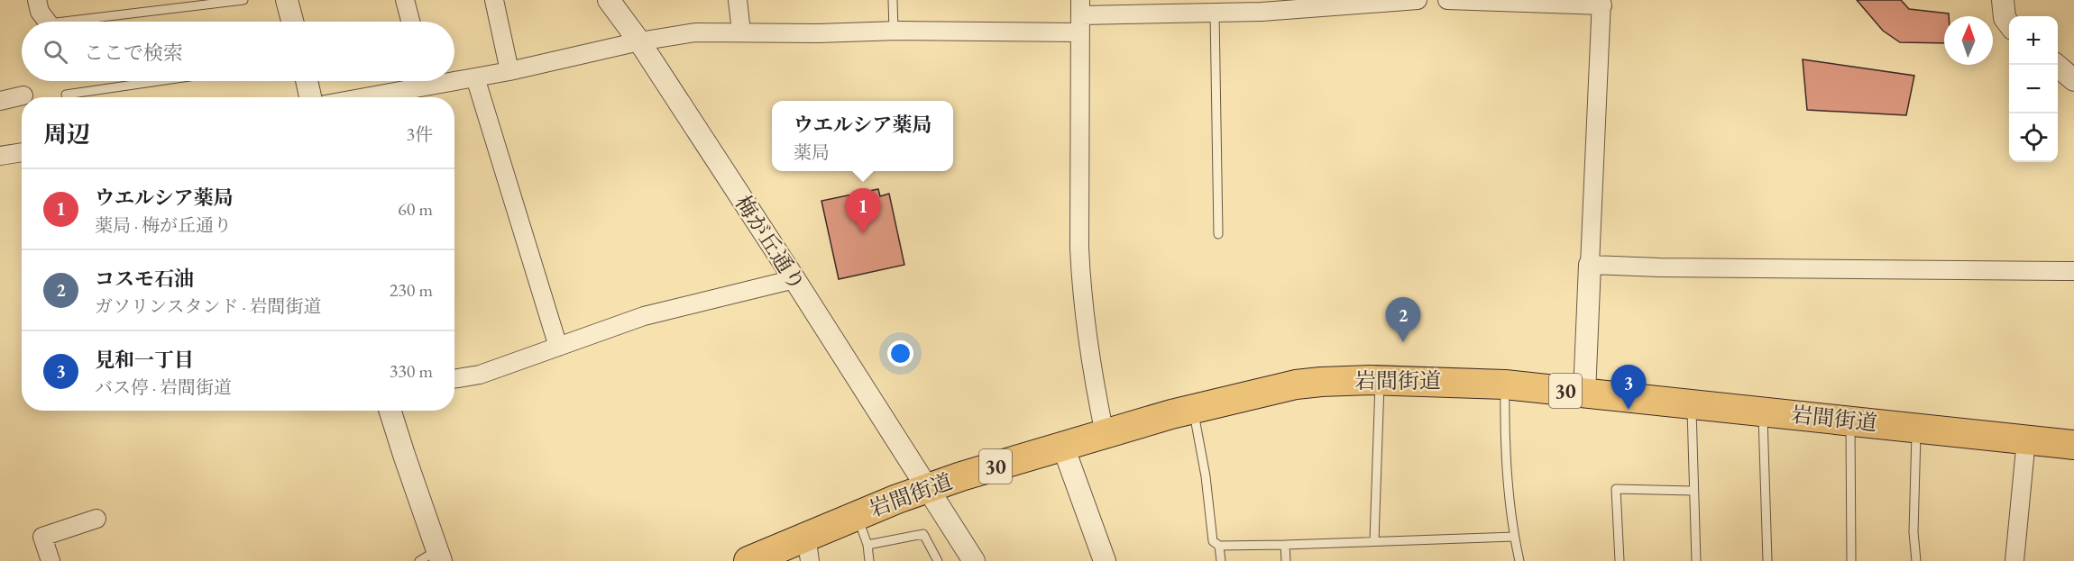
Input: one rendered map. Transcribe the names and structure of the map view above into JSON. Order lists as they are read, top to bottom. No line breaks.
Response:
{"streets":{"main road":["岩間街道","30"],"street":["梅が丘通り"]},"crossings":[["梅が丘通り","岩間街道"]],"north":"top","page":{"map_buttons":["+","−"],"search":"ここで検索","heading":["周辺","3件"],"popup":["ウエルシア薬局","薬局"],"list":[{"mark":"1","name":"ウエルシア薬局","note":"薬局 · 梅が丘通り","value":"60 m"},{"mark":"2","name":"コスモ石油","note":"ガソリンスタンド · 岩間街道","value":"230 m"},{"mark":"3","name":"見和一丁目","note":"バス停 · 岩間街道","value":"330 m"}],"pins":["1","2","3"]}}
